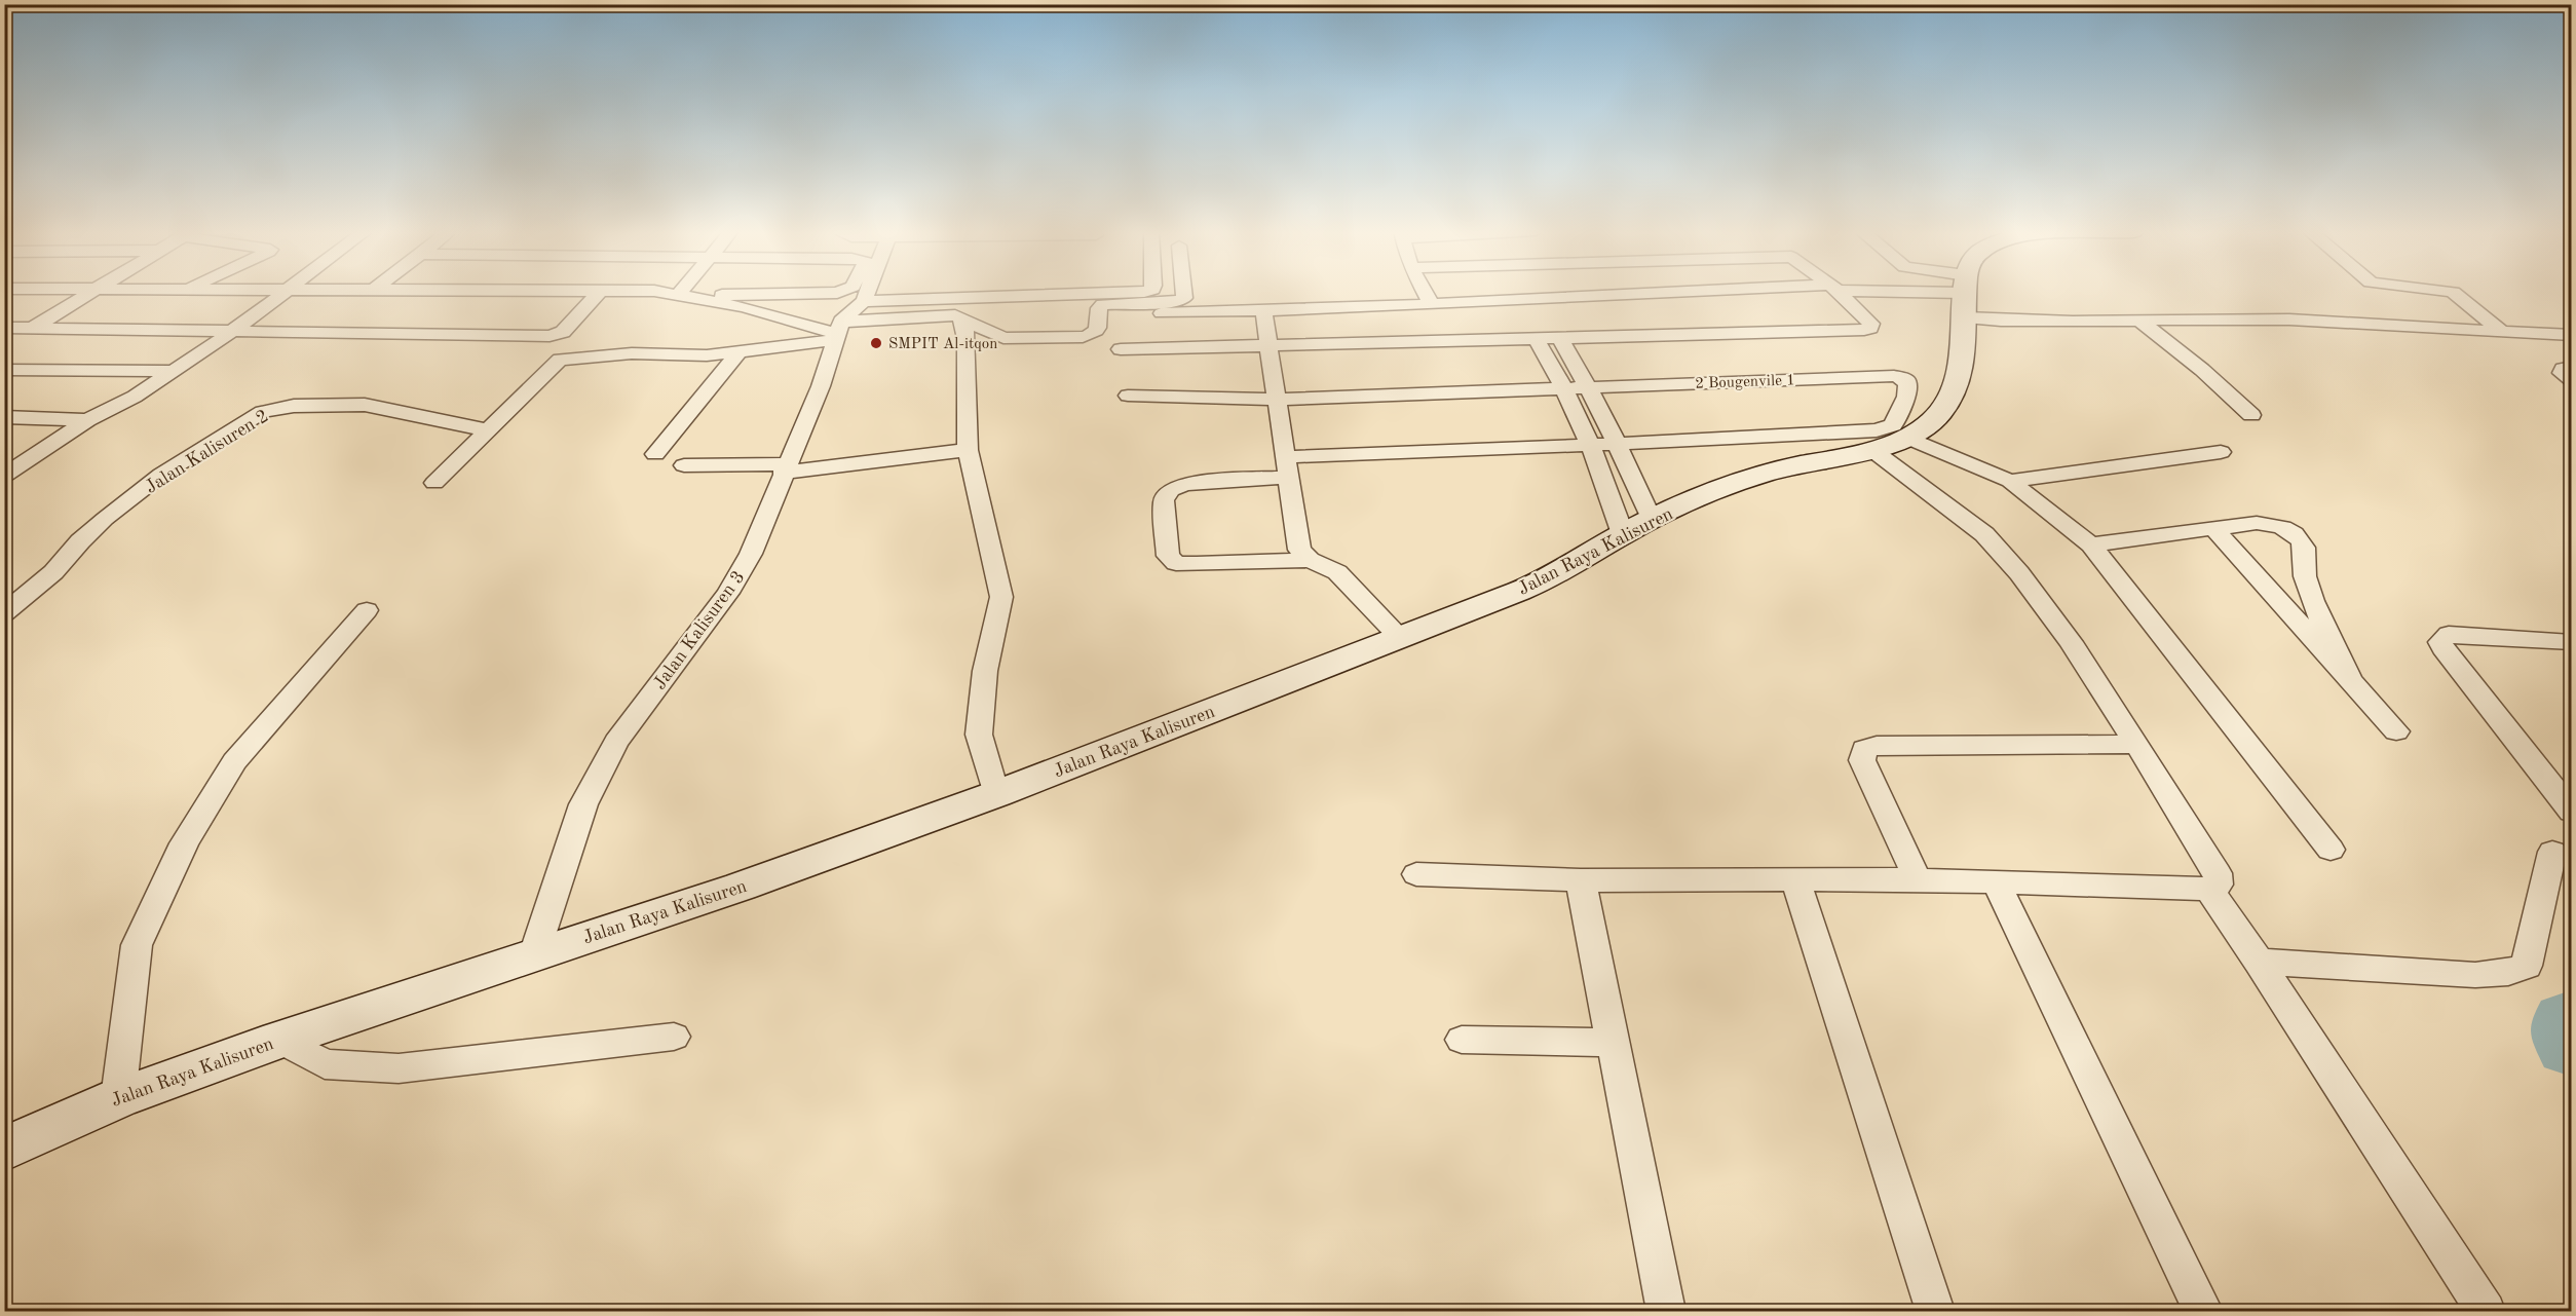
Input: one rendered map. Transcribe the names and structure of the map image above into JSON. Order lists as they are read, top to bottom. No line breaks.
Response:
{"streets":{"main road":["Jalan Raya Kalisuren"],"street":["2 Bougenvile 1","Jalan Kalisuren 2","Jalan Kalisuren 3"]},"crossings":[["Jalan Raya Kalisuren","Jalan Kalisuren 3"]],"places":["SMPIT Al-itqon"]}
